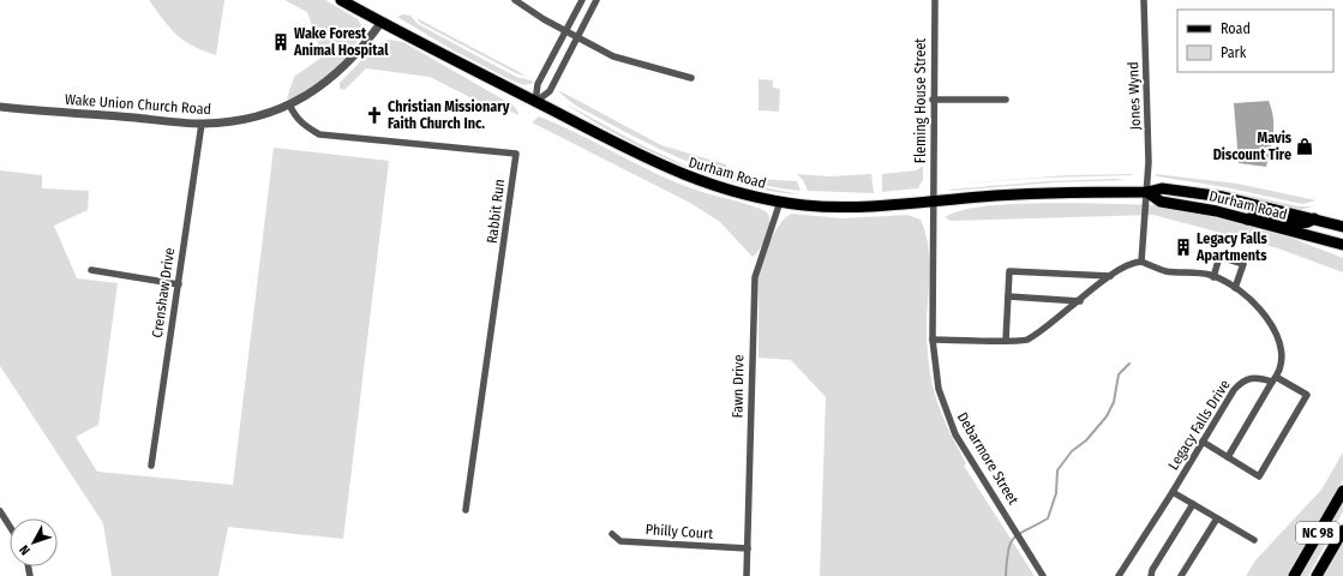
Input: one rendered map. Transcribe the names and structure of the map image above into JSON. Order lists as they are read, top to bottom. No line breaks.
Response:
{"streets":{"main road":["Durham Road","NC 98"],"street":["Jones Wynd","Fleming House Street","Wake Union Church Road","Rabbit Run","Crenshaw Drive","Fawn Drive","Legacy Falls Drive","Debarmore Street","Philly Court"]},"crossings":[["Jones Wynd","Durham Road"],["Fleming House Street","Durham Road"],["Fleming House Street","Debarmore Street"],["Wake Union Church Road","Durham Road"],["Wake Union Church Road","Rabbit Run"],["Wake Union Church Road","Crenshaw Drive"],["Durham Road","Fawn Drive"],["Durham Road","Debarmore Street"],["Fawn Drive","Philly Court"]],"places":{"building":["Wake Forest Animal Hospital","Legacy Falls Apartments"],"church":["Christian Missionary Faith Church Inc."],"shop":["Mavis Discount Tire"]},"legend":["Road","Park"],"north":"bottom left"}
